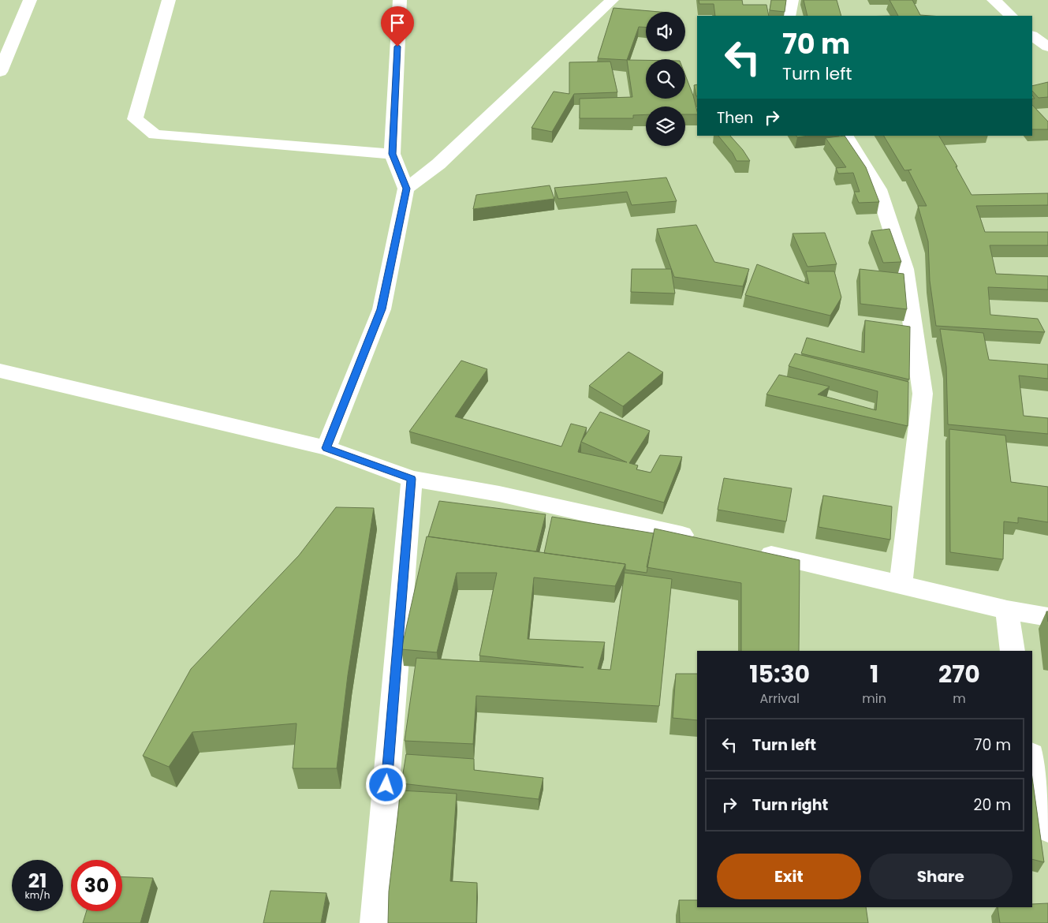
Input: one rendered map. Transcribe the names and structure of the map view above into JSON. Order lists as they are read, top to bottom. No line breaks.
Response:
{"page":{"turn":["70 m","Turn left"],"then":"Then","eta":["15:30","Arrival","1","min","270","m"],"list":[{"name":"Turn left","value":"70 m"},{"name":"Turn right","value":"20 m"}],"buttons":["Exit","Share"],"speed":"21 km/h","limit":"30"}}
